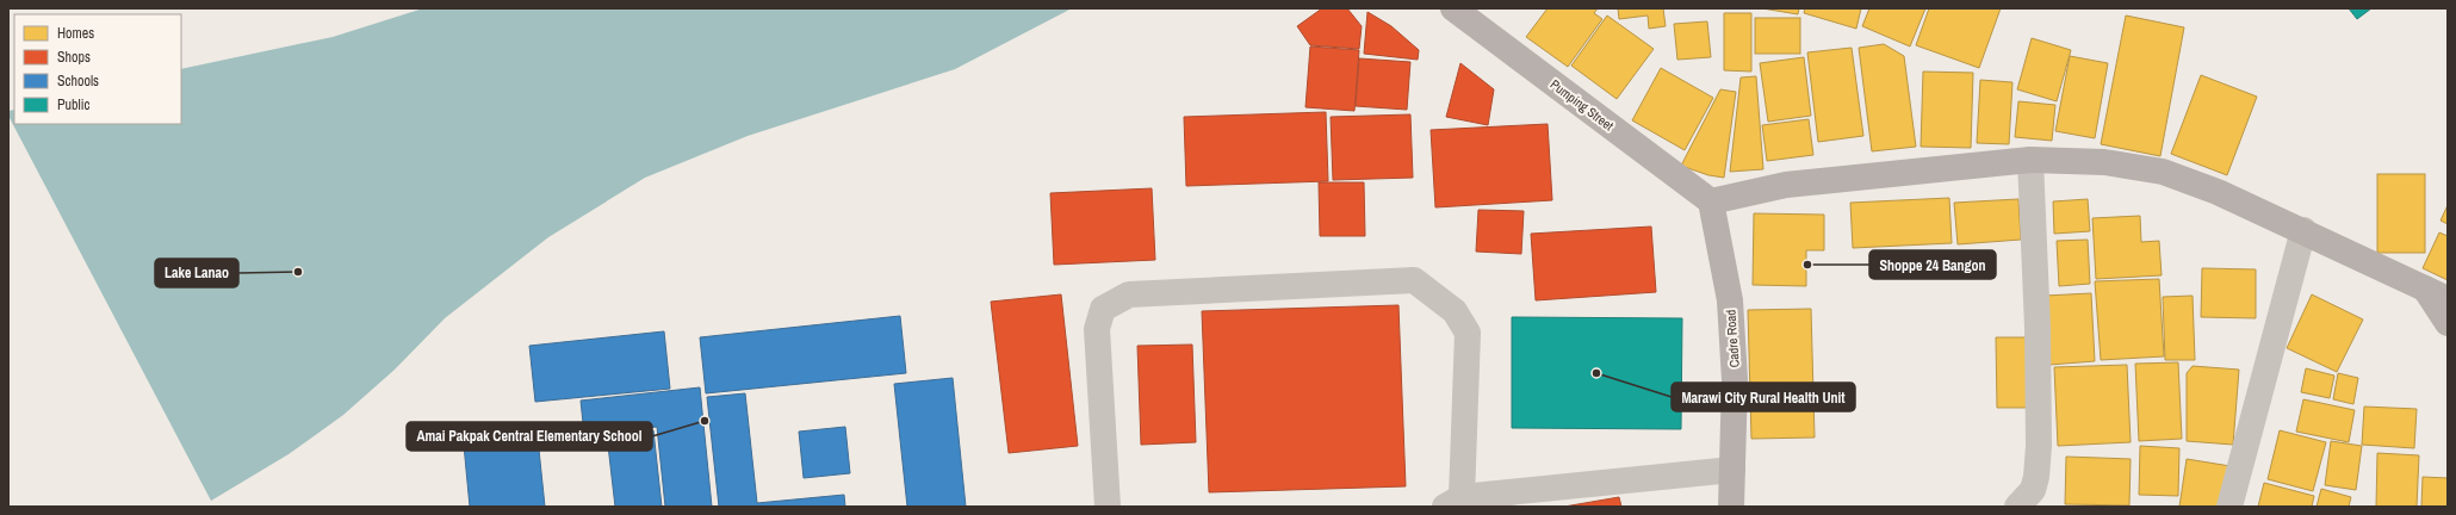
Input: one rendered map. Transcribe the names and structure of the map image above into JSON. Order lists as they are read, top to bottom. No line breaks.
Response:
{"streets":{"main road":["Pumping Street","Cadre Road"]},"crossings":[["Pumping Street","Cadre Road"]],"places":["Shoppe 24 Bangon","Lake Lanao","Marawi City Rural Health Unit","Amai Pakpak Central Elementary School"],"legend":["Homes","Shops","Schools","Public"]}
